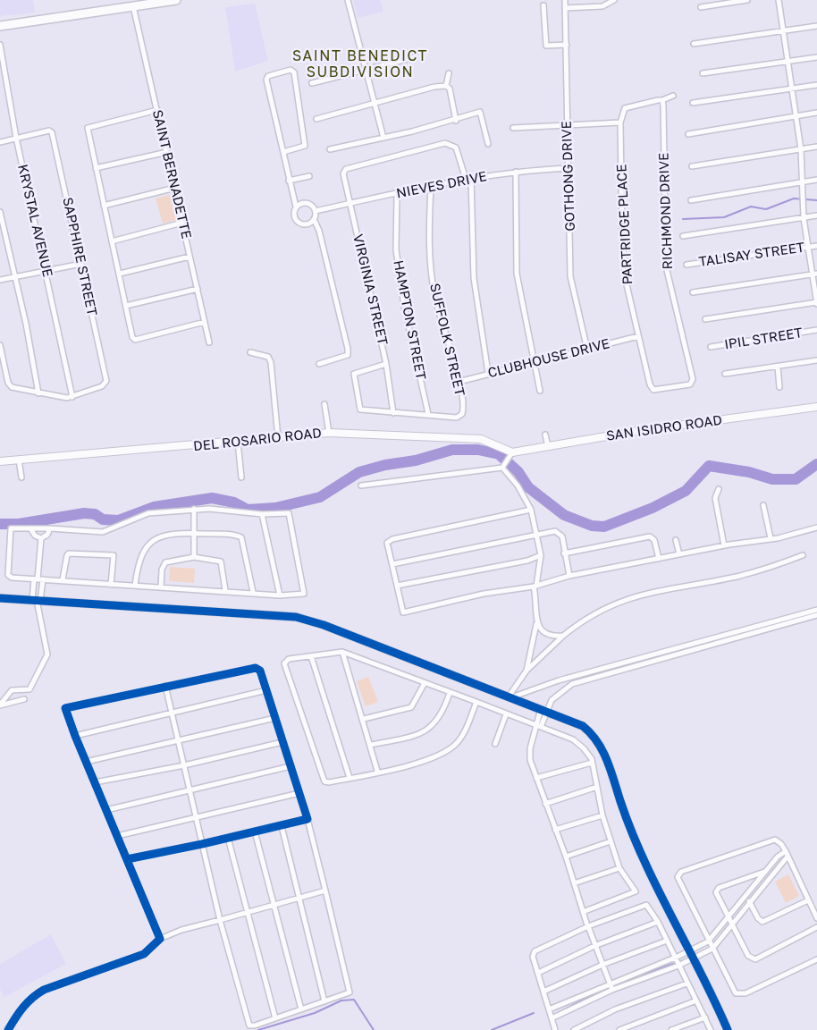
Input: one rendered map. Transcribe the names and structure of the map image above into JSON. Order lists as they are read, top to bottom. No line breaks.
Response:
{"streets":{"main road":["SAN ISIDRO ROAD","DEL ROSARIO ROAD"],"street":["SAINT BERNADETTE","GOTHONG DRIVE","NIEVES DRIVE","RICHMOND DRIVE","KRYSTAL AVENUE","PARTRIDGE PLACE","TALISAY STREET","SAPPHIRE STREET","VIRGINIA STREET","HAMPTON STREET","IPIL STREET","SUFFOLK STREET","CLUBHOUSE DRIVE"]},"crossings":[["GOTHONG DRIVE","NIEVES DRIVE"],["GOTHONG DRIVE","CLUBHOUSE DRIVE"],["NIEVES DRIVE","VIRGINIA STREET"],["NIEVES DRIVE","HAMPTON STREET"],["NIEVES DRIVE","SUFFOLK STREET"],["RICHMOND DRIVE","PARTRIDGE PLACE"],["KRYSTAL AVENUE","SAPPHIRE STREET"],["PARTRIDGE PLACE","CLUBHOUSE DRIVE"],["VIRGINIA STREET","SUFFOLK STREET"],["HAMPTON STREET","SUFFOLK STREET"],["SUFFOLK STREET","CLUBHOUSE DRIVE"],["SAN ISIDRO ROAD","DEL ROSARIO ROAD"]],"districts":["SAINT BENEDICT SUBDIVISION"]}
